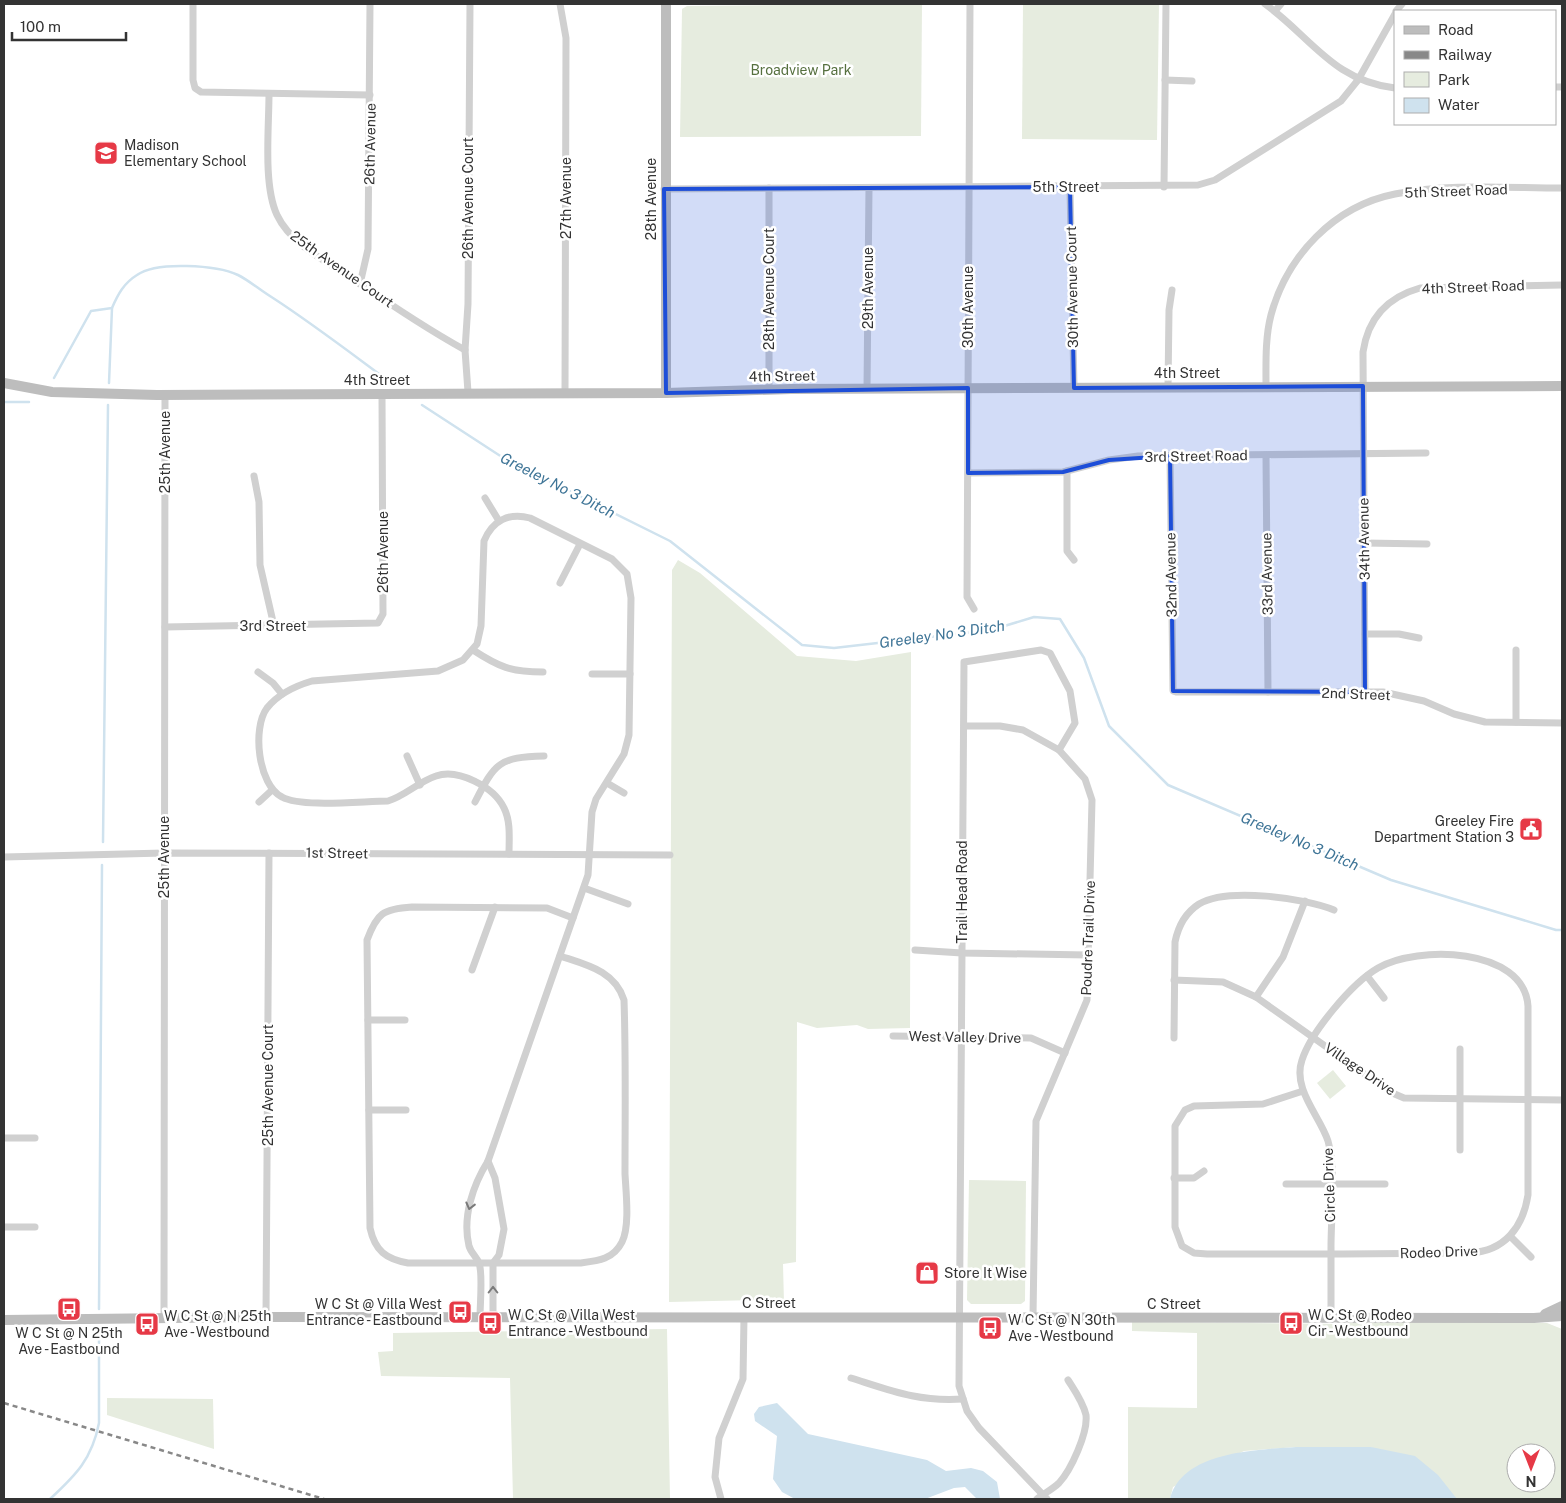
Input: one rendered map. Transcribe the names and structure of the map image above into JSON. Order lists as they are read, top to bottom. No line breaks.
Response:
{"streets":{"street":["26th Avenue","5th Street","5th Street Road","26th Avenue Court","27th Avenue","28th Avenue","25th Avenue Court","30th Avenue Court","4th Street Road","29th Avenue","28th Avenue Court","30th Avenue","4th Street","25th Avenue","3rd Street Road","34th Avenue","33rd Avenue","32nd Avenue","3rd Street","2nd Street","1st Street","Trail Head Road","Poudre Trail Drive","West Valley Drive","Village Drive","Circle Drive","Rodeo Drive","C Street"]},"crossings":[["26th Avenue","25th Avenue Court"],["26th Avenue","4th Street"],["26th Avenue","3rd Street"],["5th Street","28th Avenue"],["5th Street","30th Avenue Court"],["5th Street","29th Avenue"],["5th Street","28th Avenue Court"],["5th Street","30th Avenue"],["5th Street Road","4th Street"],["26th Avenue Court","25th Avenue Court"],["26th Avenue Court","4th Street"],["27th Avenue","4th Street"],["28th Avenue","4th Street"],["25th Avenue Court","1st Street"],["25th Avenue Court","C Street"],["30th Avenue Court","4th Street"],["4th Street Road","4th Street"],["4th Street Road","34th Avenue"],["29th Avenue","4th Street"],["28th Avenue Court","4th Street"],["30th Avenue","4th Street"],["30th Avenue","3rd Street Road"],["4th Street","25th Avenue"],["4th Street","34th Avenue"],["25th Avenue","3rd Street"],["25th Avenue","1st Street"],["25th Avenue","C Street"],["3rd Street Road","34th Avenue"],["3rd Street Road","33rd Avenue"],["3rd Street Road","32nd Avenue"],["34th Avenue","2nd Street"],["33rd Avenue","2nd Street"],["32nd Avenue","2nd Street"],["Trail Head Road","Poudre Trail Drive"],["Trail Head Road","West Valley Drive"],["Trail Head Road","C Street"],["Poudre Trail Drive","West Valley Drive"],["Poudre Trail Drive","C Street"],["Circle Drive","Rodeo Drive"],["Circle Drive","C Street"]],"water":["Greeley No 3 Ditch"],"parks":["Broadview Park"],"places":{"school or university":["Madison Elementary School"],"public building":["Greeley Fire Department Station 3"],"shop":["Store It Wise"],"bus stop":["W C St @ N 25th Ave - Eastbound","W C St @ Villa West Entrance - Eastbound","W C St @ Villa West Entrance - Westbound","W C St @ Rodeo Cir - Westbound","W C St @ N 25th Ave - Westbound","W C St @ N 30th Ave - Westbound"]},"legend":["Road","Railway","Park","Water"],"scale_bar":"100 m","north":"bottom"}
